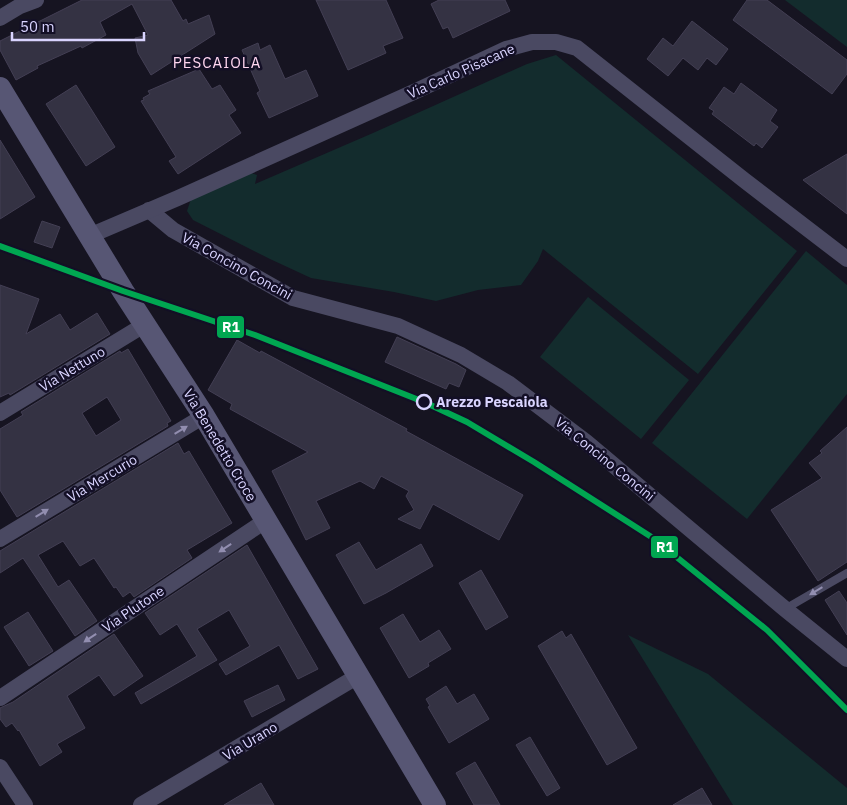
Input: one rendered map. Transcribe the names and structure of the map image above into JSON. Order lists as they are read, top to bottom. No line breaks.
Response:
{"streets":{"main road":["Via Benedetto Croce"],"street":["Via Carlo Pisacane","Via Concino Concini","Via Nettuno","Via Mercurio","Via Plutone","Via Urano"]},"crossings":[["Via Carlo Pisacane","Via Concino Concini"],["Via Carlo Pisacane","Via Benedetto Croce"],["Via Nettuno","Via Benedetto Croce"],["Via Benedetto Croce","Via Mercurio"],["Via Benedetto Croce","Via Plutone"],["Via Benedetto Croce","Via Urano"]],"one_way":["Via Mercurio","Via Plutone"],"districts":["PESCAIOLA"],"places":["Arezzo Pescaiola"],"lines":["transit line R1"],"scale_bar":"50 m"}
